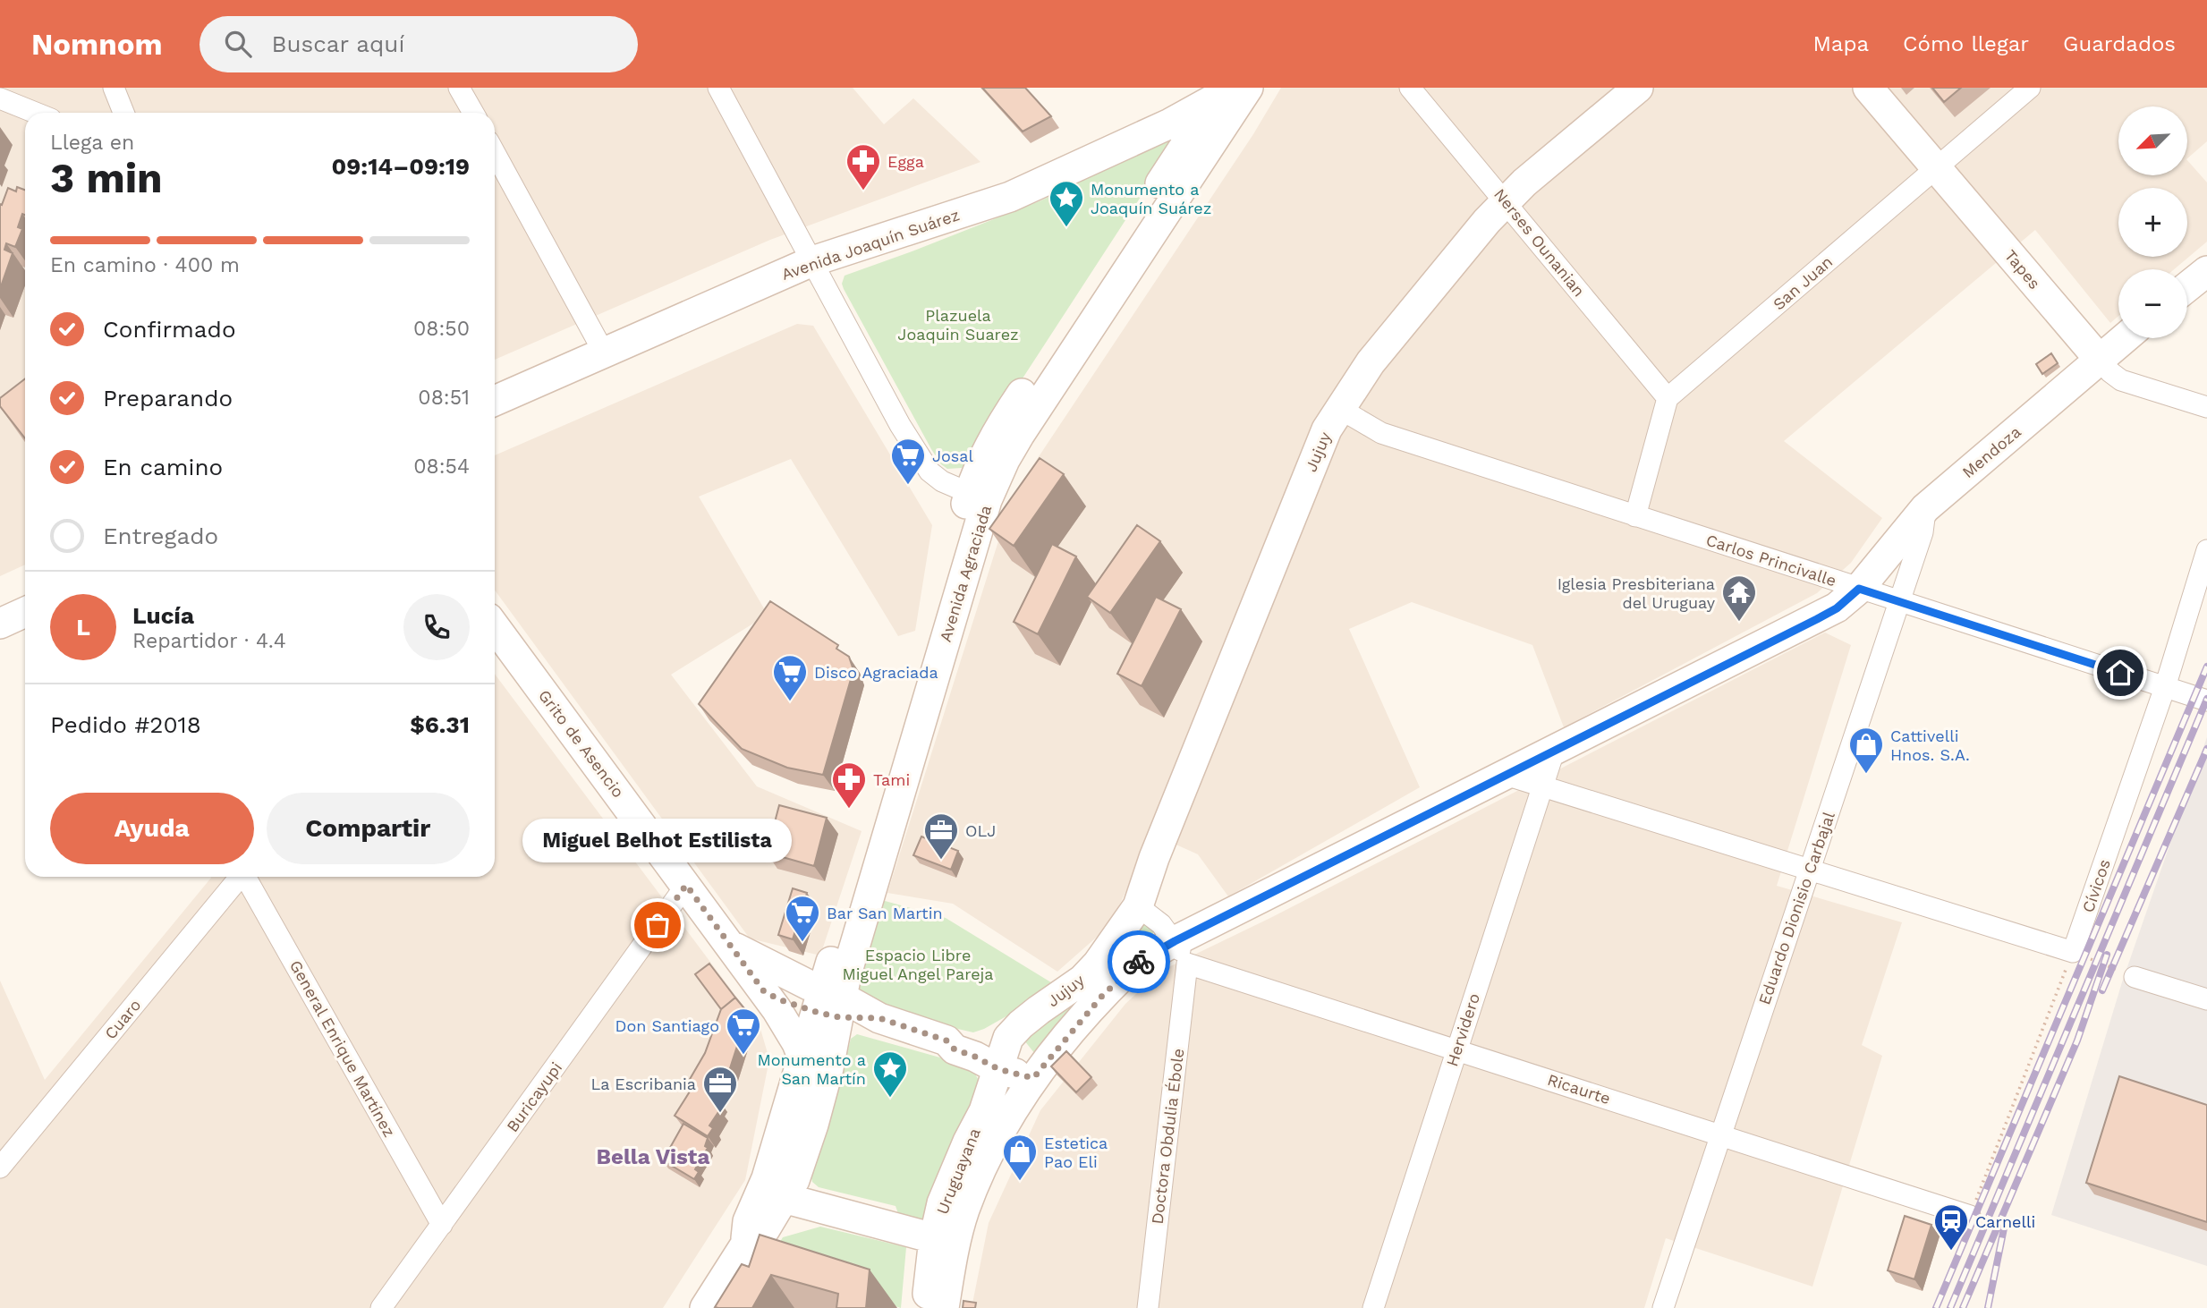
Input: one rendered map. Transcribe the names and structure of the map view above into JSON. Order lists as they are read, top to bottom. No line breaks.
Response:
{"streets":{"street":["Nerses Ounanian","Avenida Joaquín Suárez","Tapes","San Juan","Jujuy","Mendoza","Carlos Princivalle","Avenida Agraciada","Grito de Asencio","Cívicos","Eduardo Dionisio Carbajal","Cuaro","Hervidero","General Enrique Martínez","Ricaurte","Buricayupi","Doctora Obdulia Ébole","Uruguayana"]},"crossings":[["Nerses Ounanian","San Juan"],["Nerses Ounanian","Jujuy"],["Avenida Joaquín Suárez","Avenida Agraciada"],["Tapes","San Juan"],["Tapes","Mendoza"],["Jujuy","Carlos Princivalle"],["Jujuy","Uruguayana"],["Mendoza","Carlos Princivalle"],["Mendoza","Eduardo Dionisio Carbajal"],["Mendoza","Hervidero"],["Mendoza","Uruguayana"],["Carlos Princivalle","Cívicos"],["Carlos Princivalle","Eduardo Dionisio Carbajal"],["Avenida Agraciada","Grito de Asencio"],["Grito de Asencio","Buricayupi"],["Eduardo Dionisio Carbajal","Ricaurte"],["Hervidero","Ricaurte"],["General Enrique Martínez","Buricayupi"],["Ricaurte","Doctora Obdulia Ébole"],["Ricaurte","Uruguayana"],["Doctora Obdulia Ébole","Uruguayana"]],"districts":["Bella Vista"],"parks":["Plazuela Joaquin Suarez","Espacio Libre Miguel Angel Pareja"],"places":{"pharmacy":["Egga","Tami"],"place":["Monumento a Joaquín Suárez","Monumento a San Martín"],"supermarket":["Josal","Disco Agraciada","Bar San Martin","Don Santiago"],"temple":["Iglesia Presbiteriana del Uruguay"],"shop":["Cattivelli Hnos. S.A.","Estetica Pao Eli"],"office":["OLJ","La Escribania"],"other":["Miguel Belhot Estilista"],"station":["Carnelli"]},"north":"bottom left","page":{"header":"Nomnom","search":"Buscar aquí","nav":["Mapa","Cómo llegar","Guardados"],"map_buttons":["+","−"],"heading":["3 min","Llega en","09:14–09:19"],"panel":["Lucía","Repartidor · 4.4","Pedido #2018","$6.31"],"bar":"En camino · 400 m","list":[["Confirmado","08:50"],["Preparando","08:51"],["En camino","08:54"],"Entregado"],"round":"L","buttons":["Ayuda","Compartir"],"bubble":"Miguel Belhot Estilista"}}
